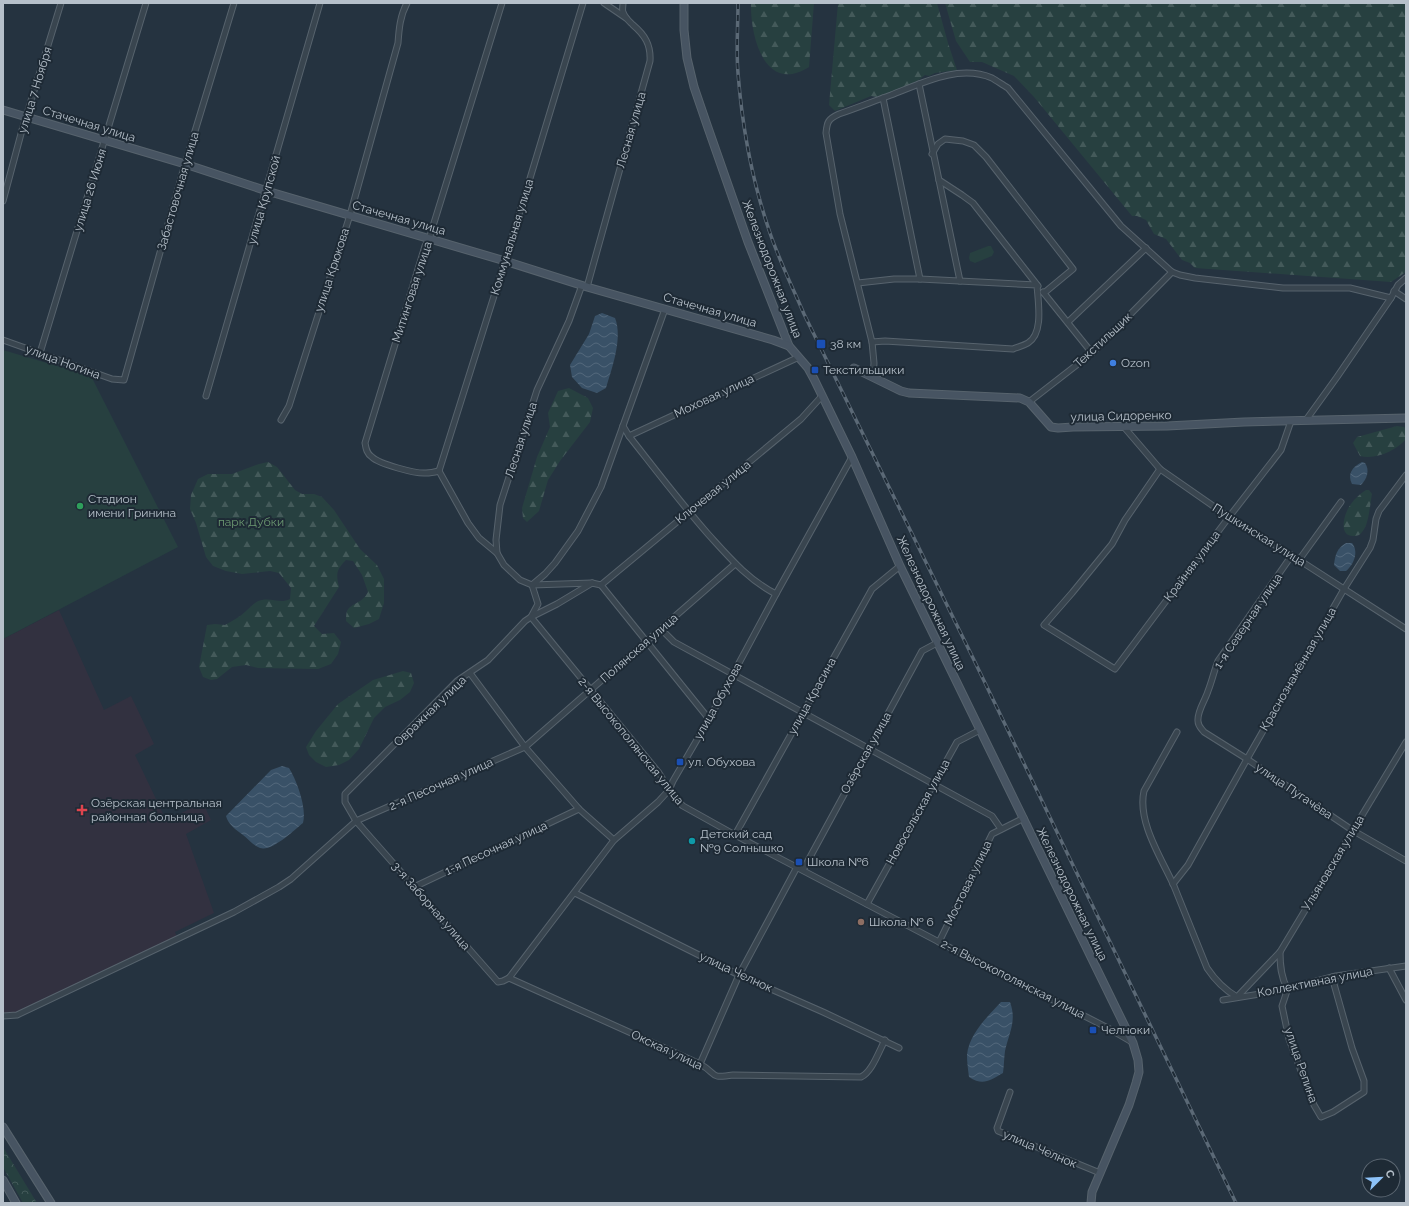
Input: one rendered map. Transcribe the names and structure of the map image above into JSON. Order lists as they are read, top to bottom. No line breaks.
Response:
{"streets":{"street":["улица 7 Ноября","Стачечная улица","Лесная улица","улица 26 Июня","Забастовочная улица","улица Крупской","Коммунальная улица","Железнодорожная улица","улица Крюкова","Митинговая улица","Текстильщик","улица Ногина","Моховая улица","улица Сидоренко","Ключевая улица","Пушкинская улица","Крайняя улица","1-я Северная улица","Полянская улица","Краснознамённая улица","улица Красина","улица Обухова","Овражная улица","2-я Высокополянская улица","Озёрская улица","2-я Песочная улица","улица Пугачёва","Новосельская улица","1-я Песочная улица","Ульяновская улица","Мостовая улица","3-я Заборная улица","улица Челнок","Коллективная улица","Окская улица","улица Репина"]},"crossings":[["улица 7 Ноября","Стачечная улица"],["Стачечная улица","Лесная улица"],["Стачечная улица","улица 26 Июня"],["Стачечная улица","Забастовочная улица"],["Стачечная улица","улица Крупской"],["Стачечная улица","Коммунальная улица"],["Стачечная улица","Железнодорожная улица"],["Стачечная улица","улица Крюкова"],["Стачечная улица","Митинговая улица"],["улица 26 Июня","улица Ногина"],["Забастовочная улица","улица Ногина"],["Коммунальная улица","Митинговая улица"],["Железнодорожная улица","Моховая улица"],["Железнодорожная улица","Ключевая улица"],["Железнодорожная улица","улица Красина"],["Железнодорожная улица","улица Обухова"],["Железнодорожная улица","2-я Высокополянская улица"],["Железнодорожная улица","Озёрская улица"],["Железнодорожная улица","Новосельская улица"],["Железнодорожная улица","Мостовая улица"],["Железнодорожная улица","улица Челнок"],["Текстильщик","улица Сидоренко"],["улица Сидоренко","Пушкинская улица"],["улица Сидоренко","Крайняя улица"],["Пушкинская улица","Крайняя улица"],["Пушкинская улица","1-я Северная улица"],["Пушкинская улица","Краснознамённая улица"],["1-я Северная улица","улица Пугачёва"],["Полянская улица","2-я Высокополянская улица"],["Полянская улица","2-я Песочная улица"],["Краснознамённая улица","улица Пугачёва"],["улица Красина","2-я Высокополянская улица"],["улица Обухова","2-я Высокополянская улица"],["улица Обухова","3-я Заборная улица"],["улица Обухова","улица Челнок"],["улица Обухова","Окская улица"],["Овражная улица","2-я Высокополянская улица"],["Овражная улица","2-я Песочная улица"],["Овражная улица","3-я Заборная улица"],["2-я Высокополянская улица","Озёрская улица"],["2-я Высокополянская улица","Новосельская улица"],["2-я Высокополянская улица","Мостовая улица"],["2-я Песочная улица","3-я Заборная улица"],["улица Пугачёва","Ульяновская улица"],["1-я Песочная улица","3-я Заборная улица"],["Ульяновская улица","Коллективная улица"],["3-я Заборная улица","Окская улица"],["улица Челнок","Окская улица"],["Коллективная улица","улица Репина"]],"parks":["парк Дубки"],"places":{"transit":["38 км","Текстильщики","ул. Обухова","Школа №6","Челноки"],"other":["Ozon","Стадион имени Гринина","Детский сад №9 Солнышко","Школа № 6"],"health":["Озёрская центральная районная больница"]},"north":"top right"}
